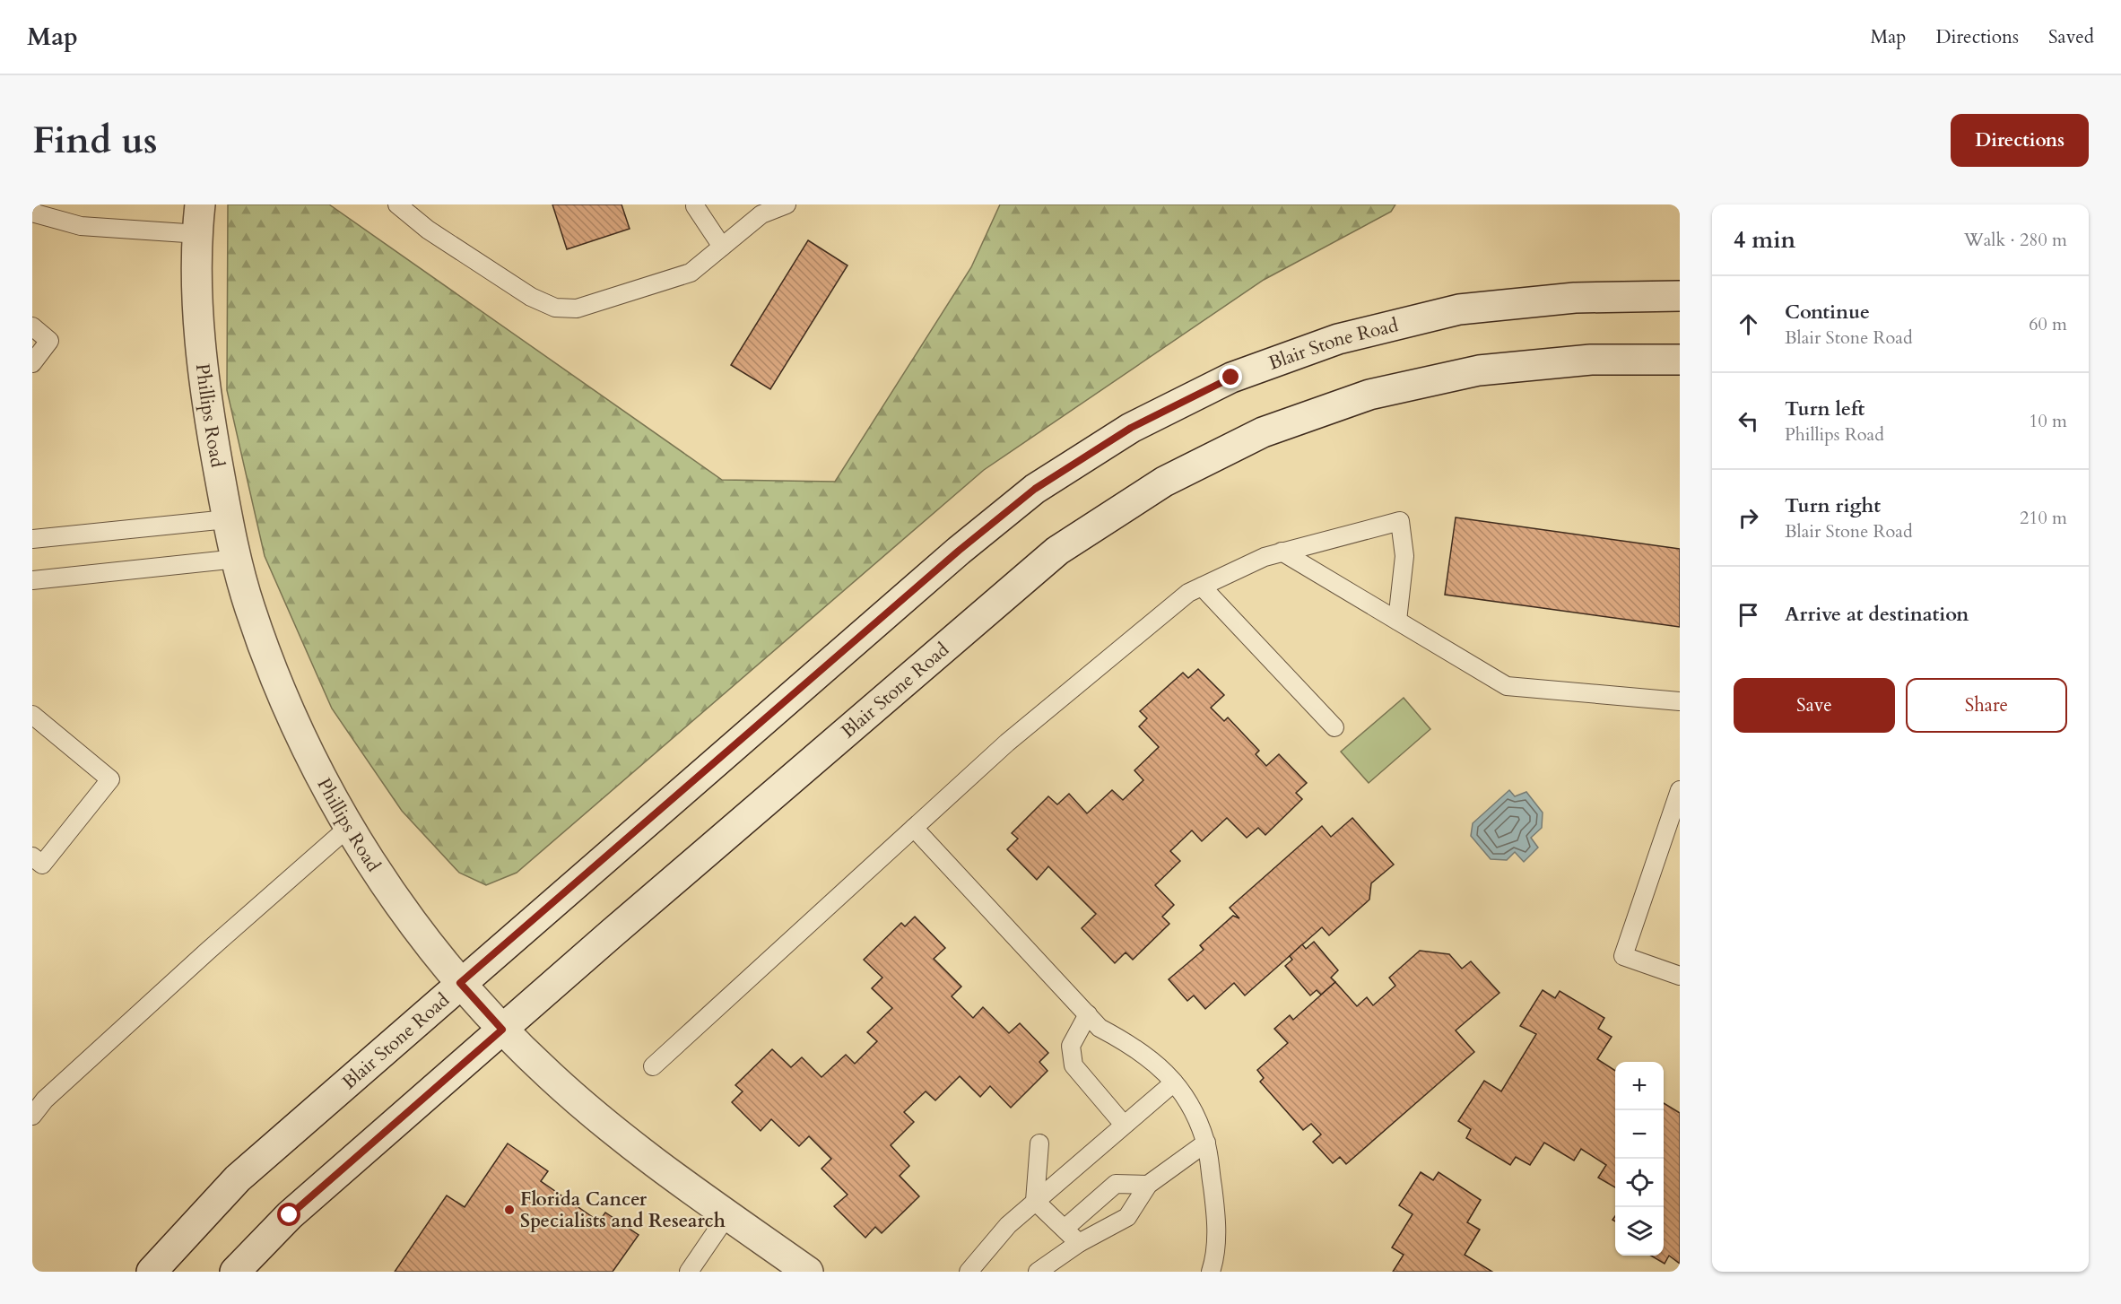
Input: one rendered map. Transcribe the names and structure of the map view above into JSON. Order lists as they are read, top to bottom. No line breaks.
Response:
{"streets":{"main road":["Blair Stone Road","Phillips Road"]},"crossings":[["Blair Stone Road","Phillips Road"]],"places":["Florida Cancer Specialists and Research"],"page":{"header":"Map","nav":["Map","Directions","Saved"],"buttons":["Directions",["Save","Share"]],"title":"Find us","heading":["4 min","Walk · 280 m"],"list":[["Continue","Blair Stone Road","60 m"],["Turn left","Phillips Road","10 m"],["Turn right","Blair Stone Road","210 m"],"Arrive at destination"],"map_buttons":["+","−"]}}
